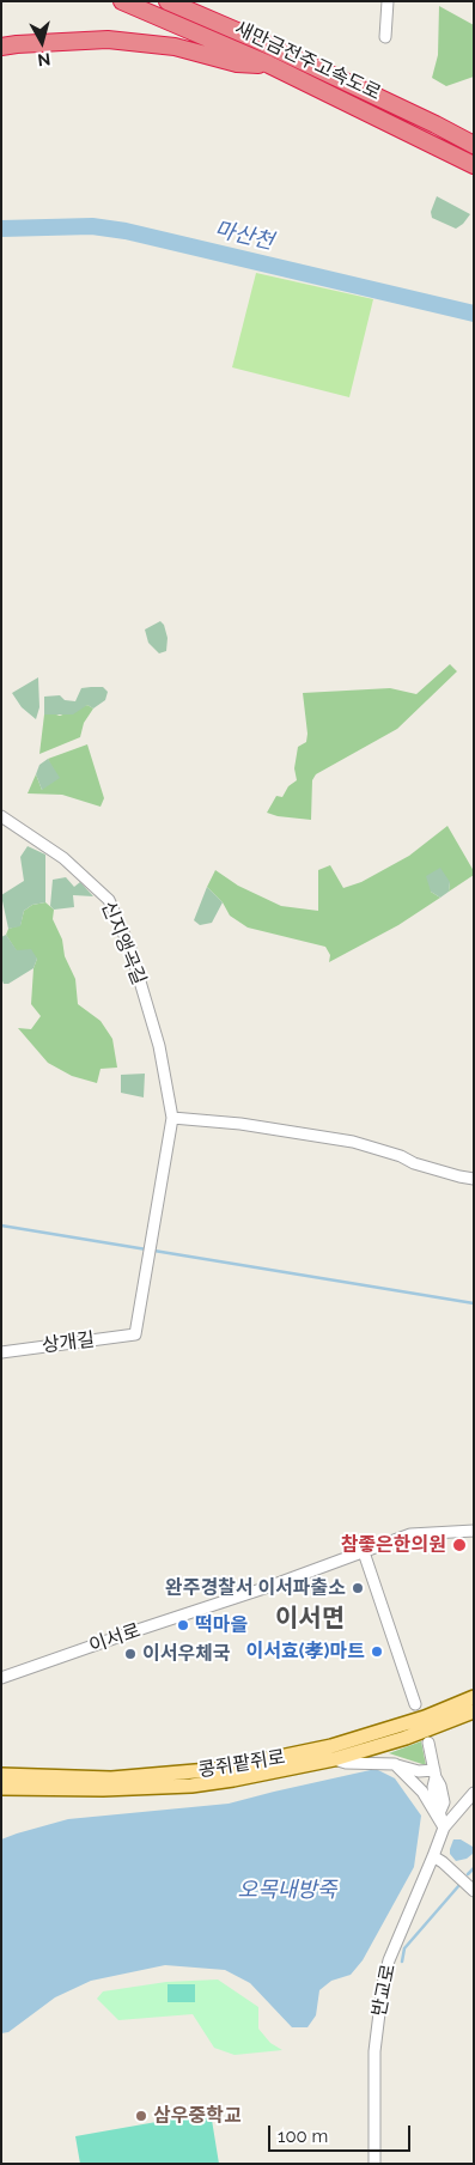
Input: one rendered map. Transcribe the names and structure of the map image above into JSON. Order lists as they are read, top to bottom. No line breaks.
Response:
{"streets":{"highway":["새만금전주고속도로"],"main road":["콩쥐팥쥐로"],"street":["신지앵곡길","상개길","이서로","반교로"]},"crossings":[["신지앵곡길","상개길"]],"districts":["이서면"],"water":["마산천","오목내방죽"],"places":["참좋은한의원","완주경찰서 이서파출소","떡마을","이서효(孝)마트","이서우체국","삼우중학교"],"scale_bar":"100 m","north":"bottom"}
